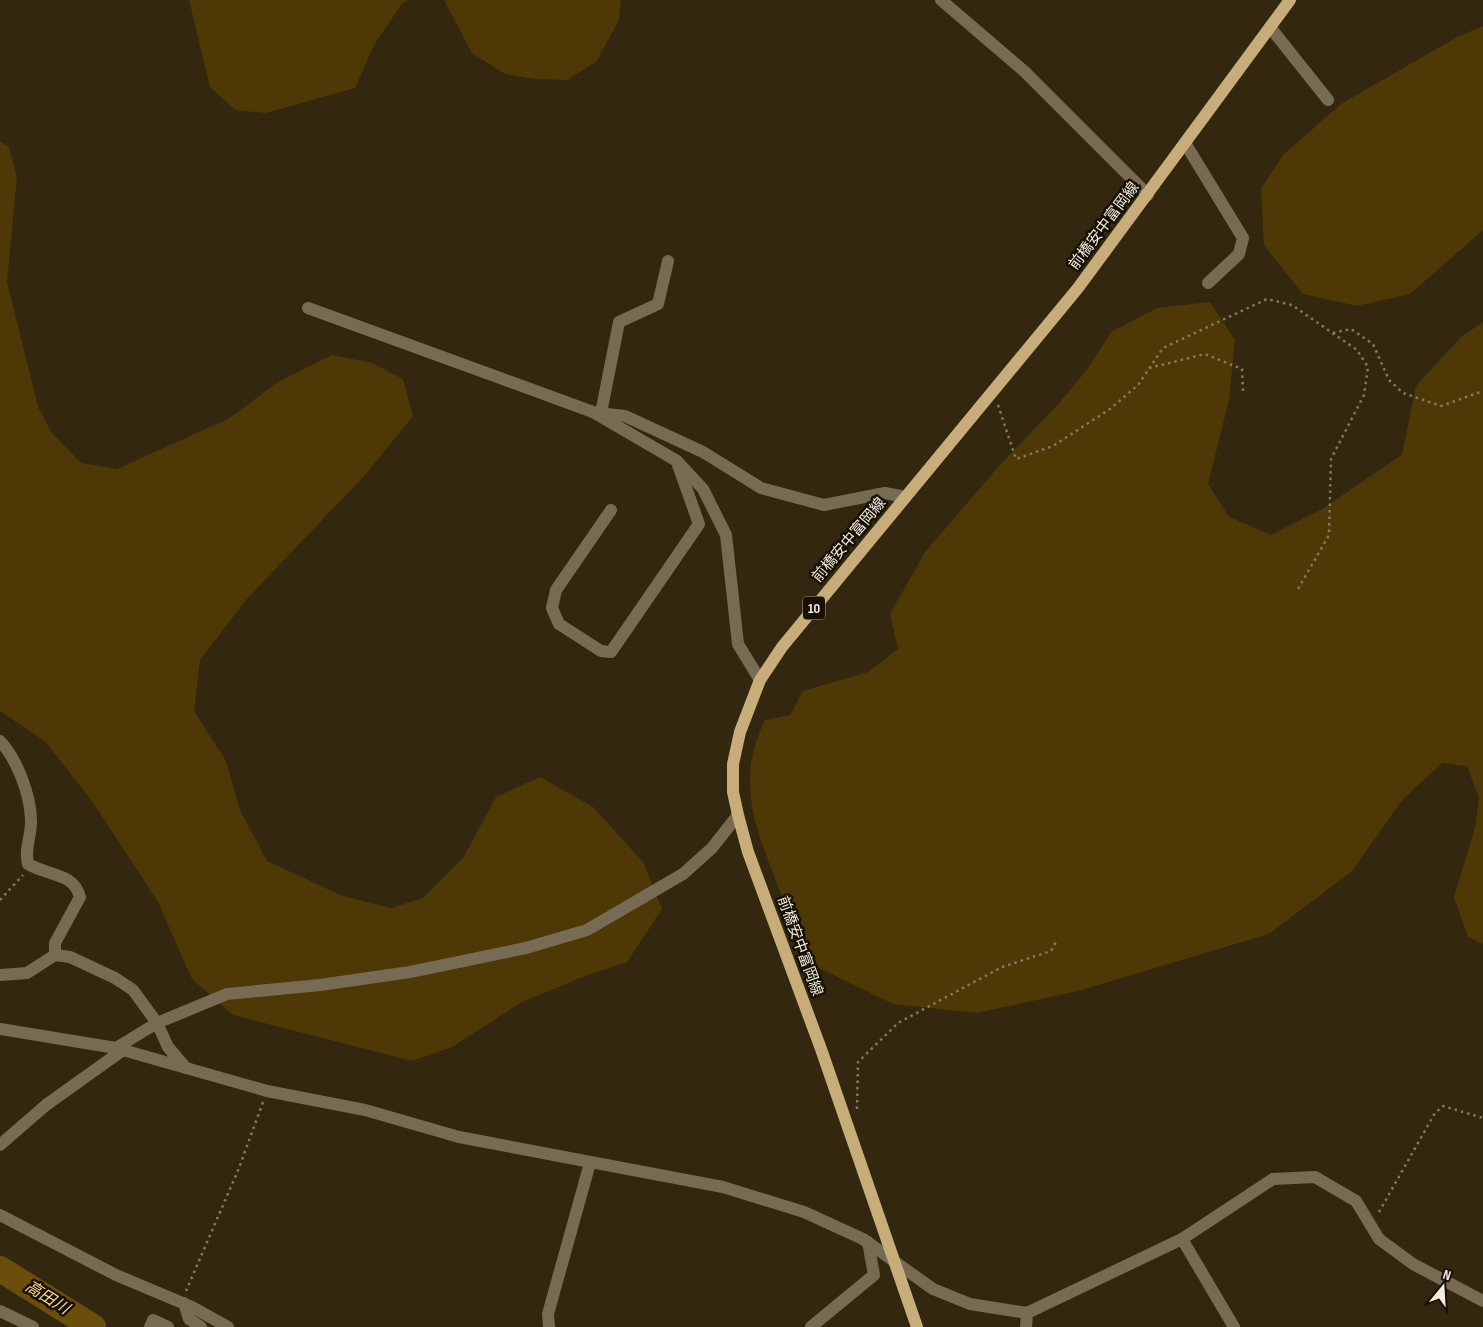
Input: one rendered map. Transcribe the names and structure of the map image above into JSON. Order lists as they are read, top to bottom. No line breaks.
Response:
{"streets":{"main road":["前橋安中富岡線","10"]},"water":["高田川"],"north":"top"}
